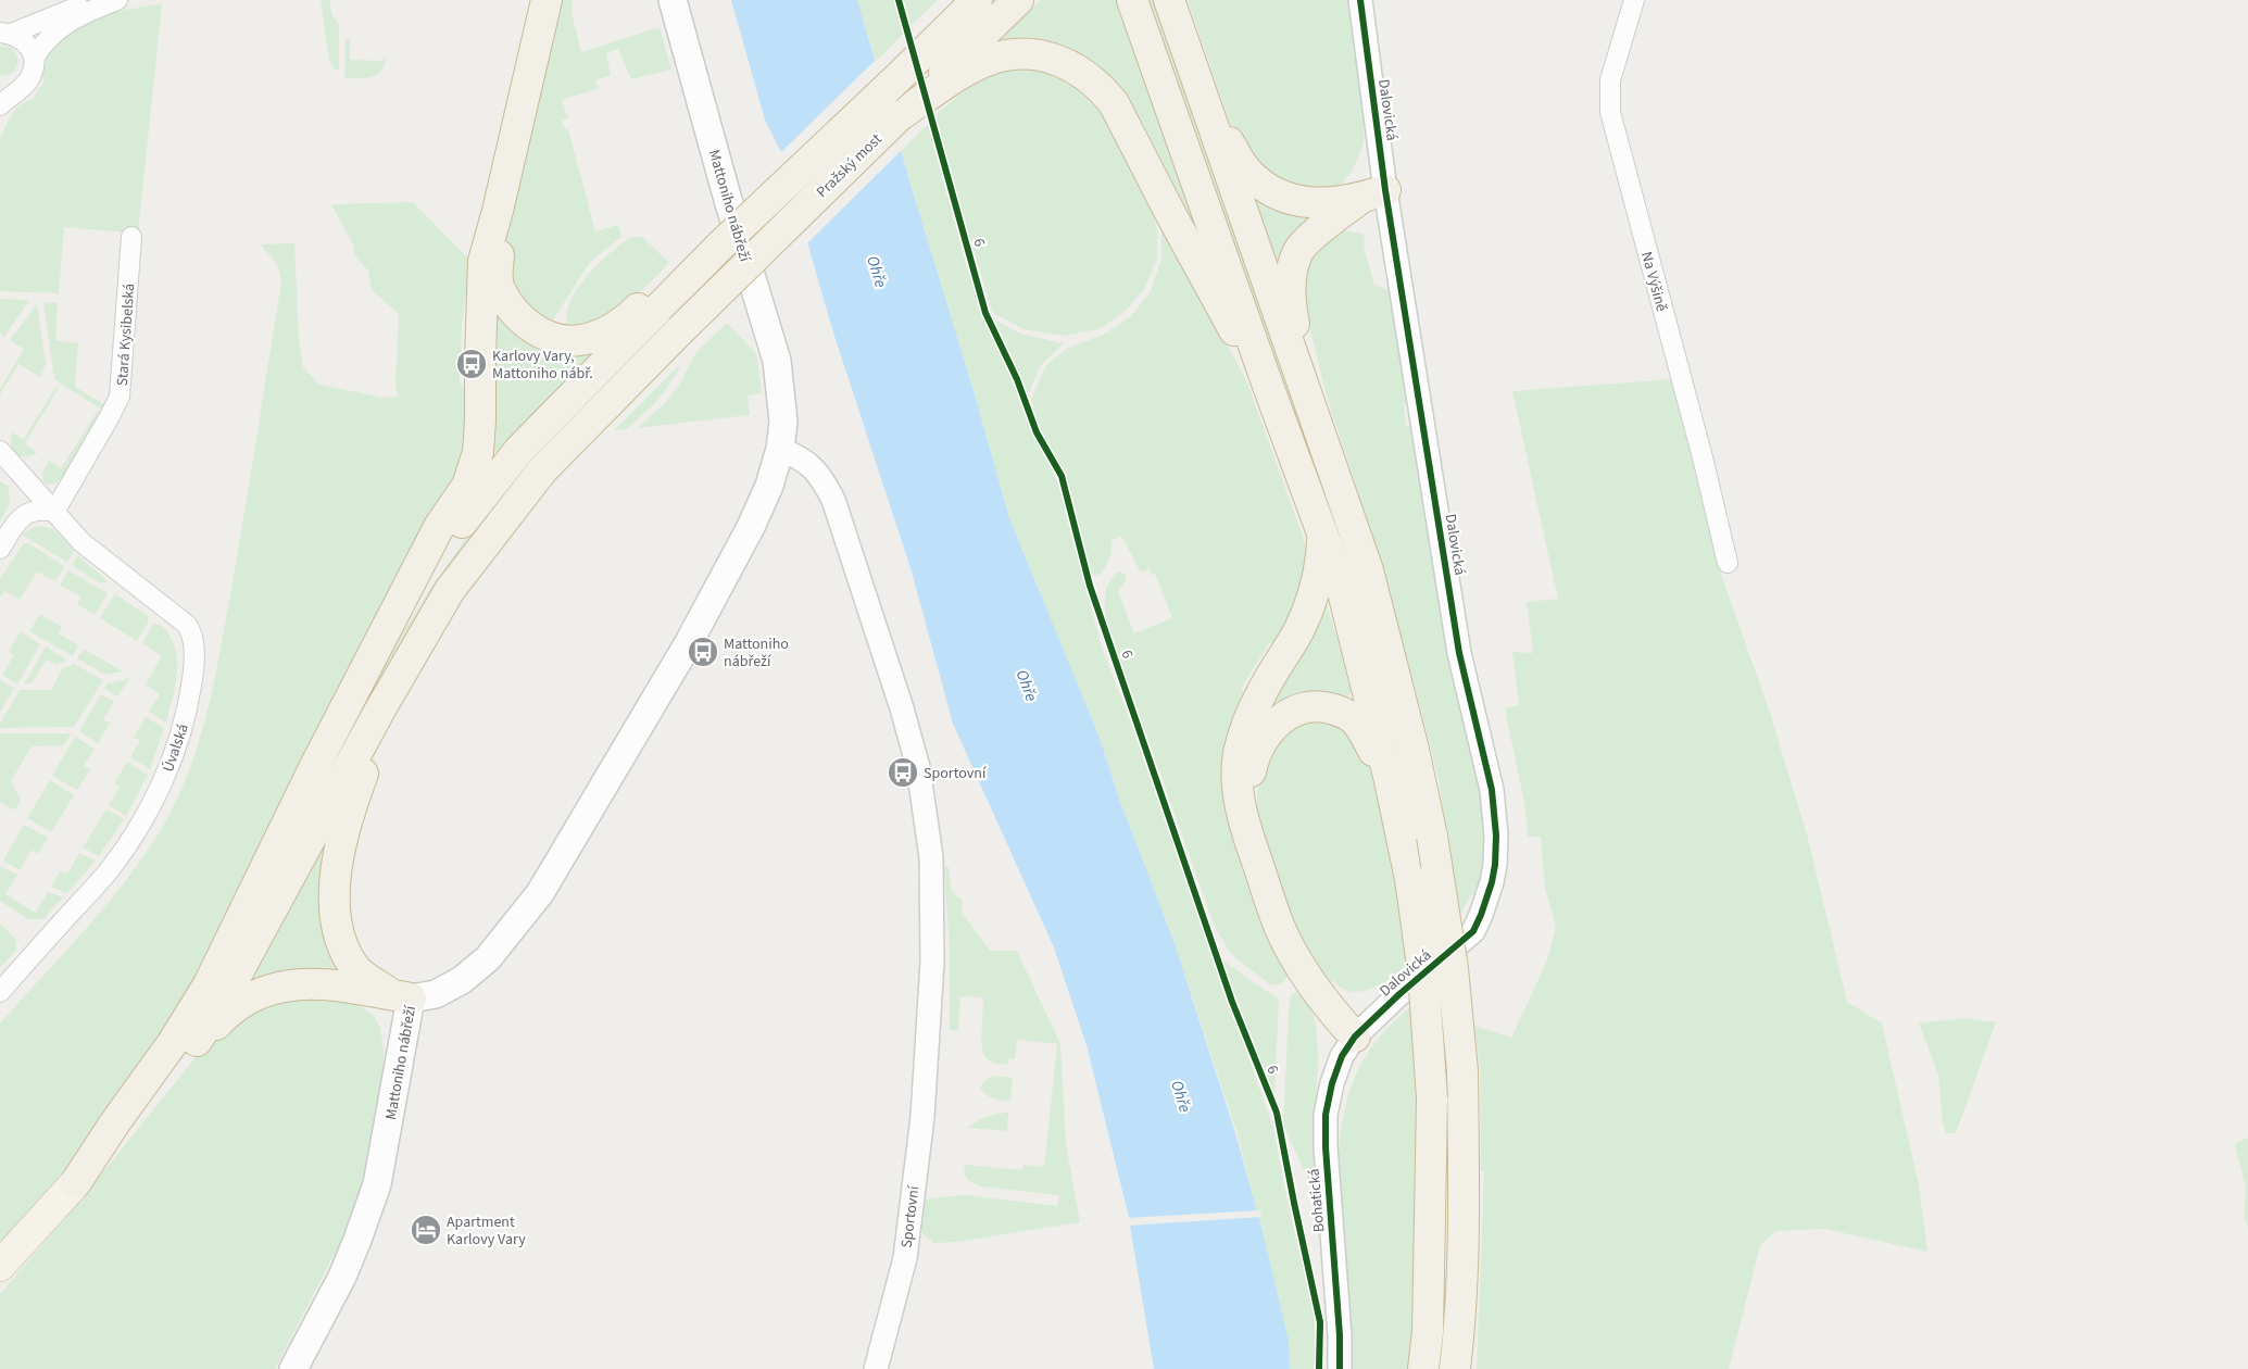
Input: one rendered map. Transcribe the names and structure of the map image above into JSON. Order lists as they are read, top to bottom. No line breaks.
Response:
{"streets":{"highway":["Pražský most"],"main road":["Mattoniho nábřeží"],"street":["Dalovická","Na Výšině","Stará Kysibelská","Úvalská","Bohatická","Sportovní"],"cycle path":["6"]},"crossings":[["Dalovická","Bohatická"],["Mattoniho nábřeží","Sportovní"],["Stará Kysibelská","Úvalská"]],"water":["Ohře"],"places":{"bus stop":["Karlovy Vary, Mattoniho nábř.","Mattoniho nábřeží","Sportovní"],"hotel":["Apartment Karlovy Vary"]}}
